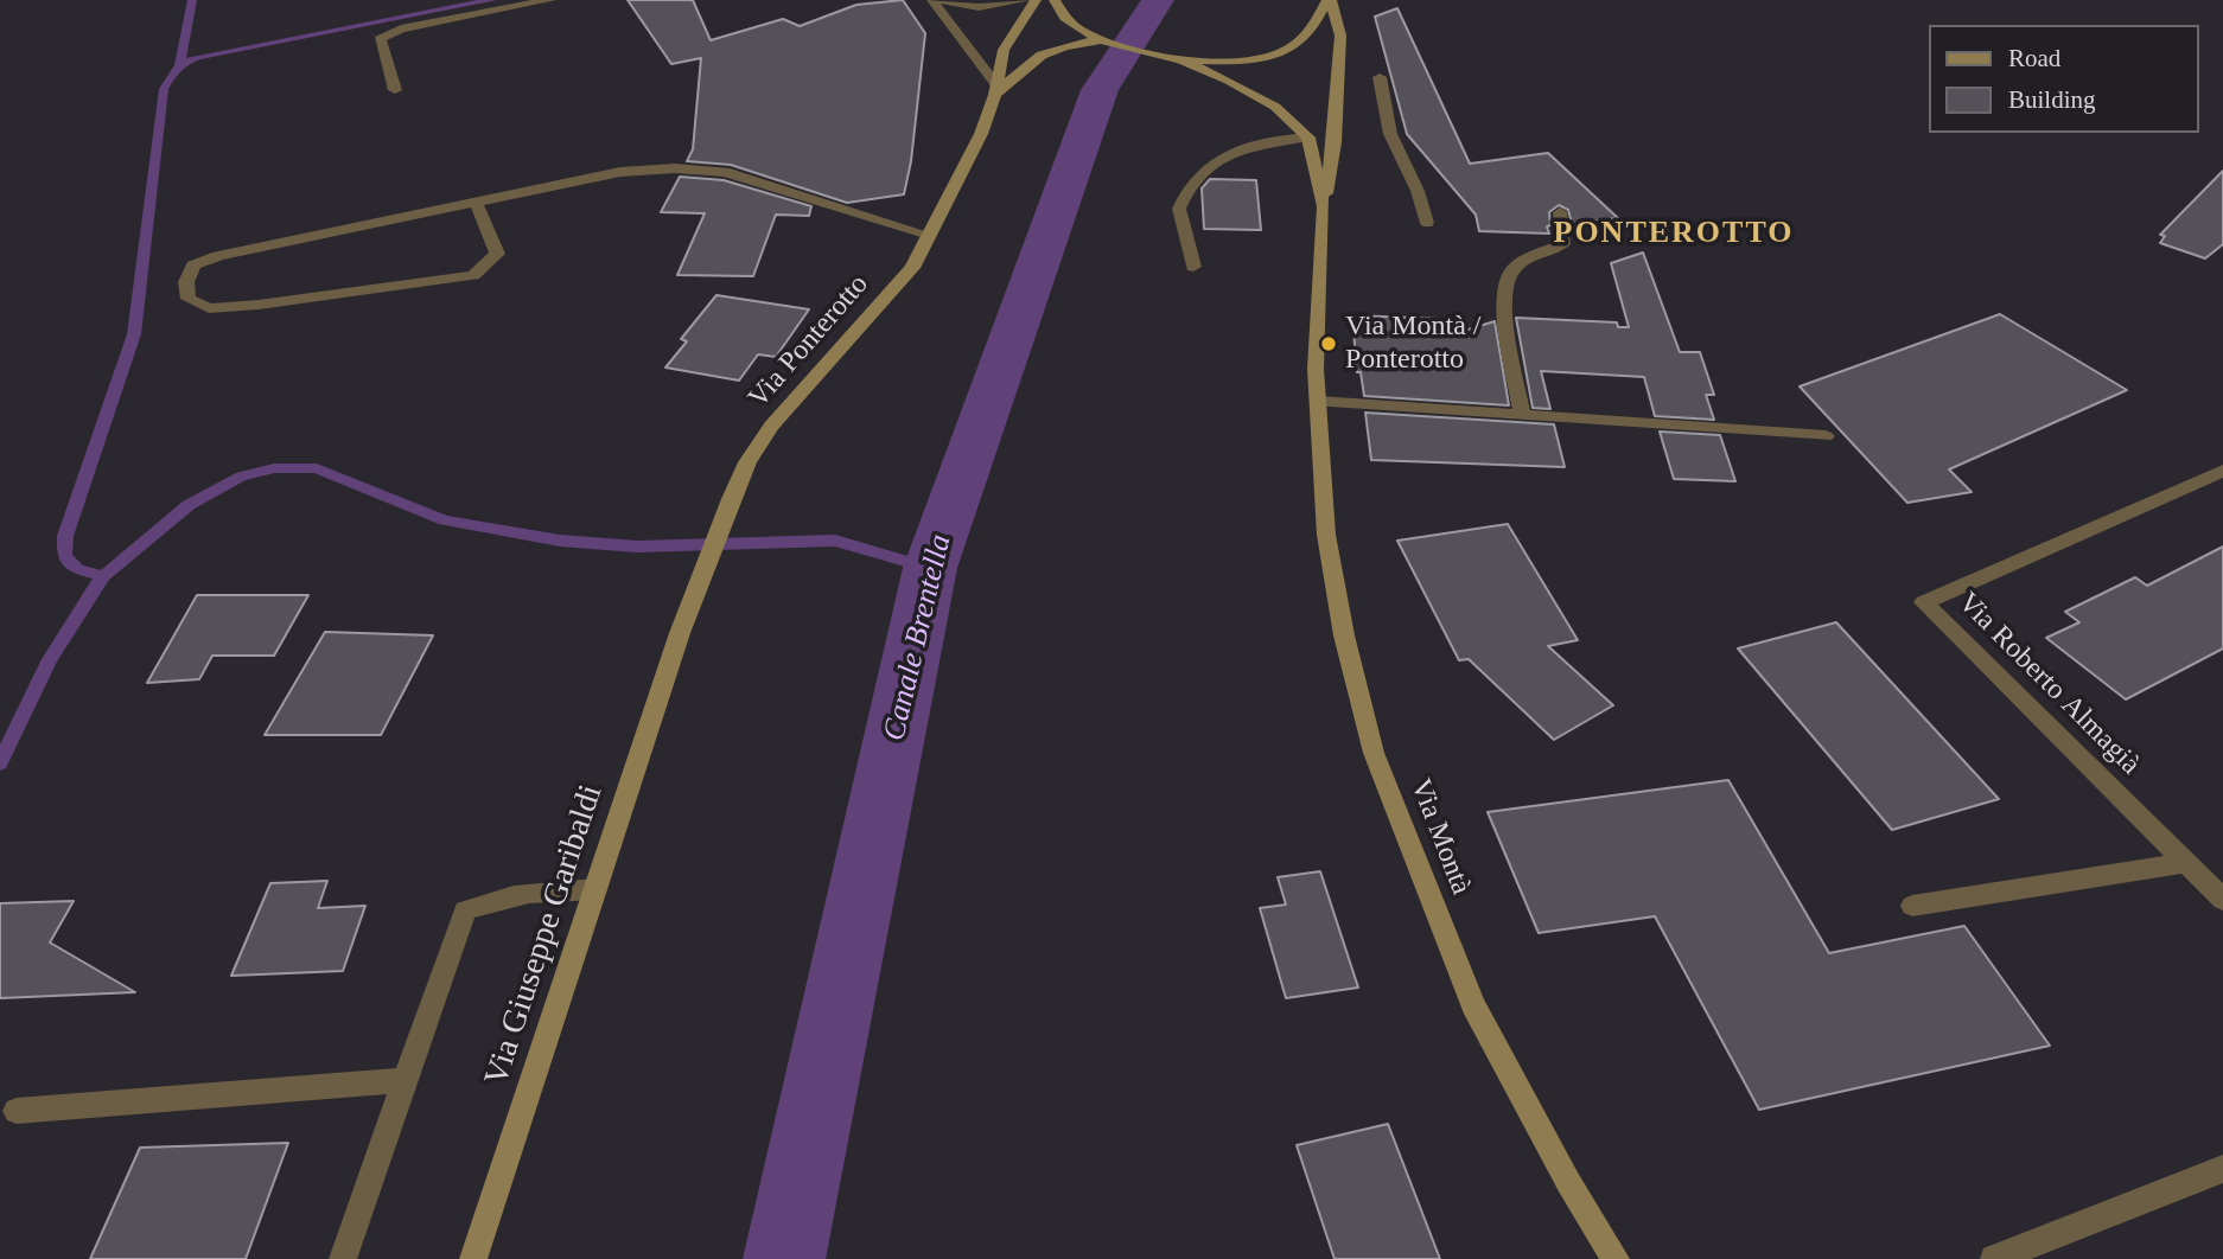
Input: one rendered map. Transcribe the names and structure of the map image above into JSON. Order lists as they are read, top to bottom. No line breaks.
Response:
{"streets":{"main road":["Via Ponterotto","Via Montà","Via Giuseppe Garibaldi"],"street":["Via Roberto Almagià"]},"crossings":[["Via Ponterotto","Via Giuseppe Garibaldi"]],"districts":["PONTEROTTO"],"water":["Canale Brentella"],"places":["Via Montà / Ponterotto"],"legend":["Road","Building"]}
